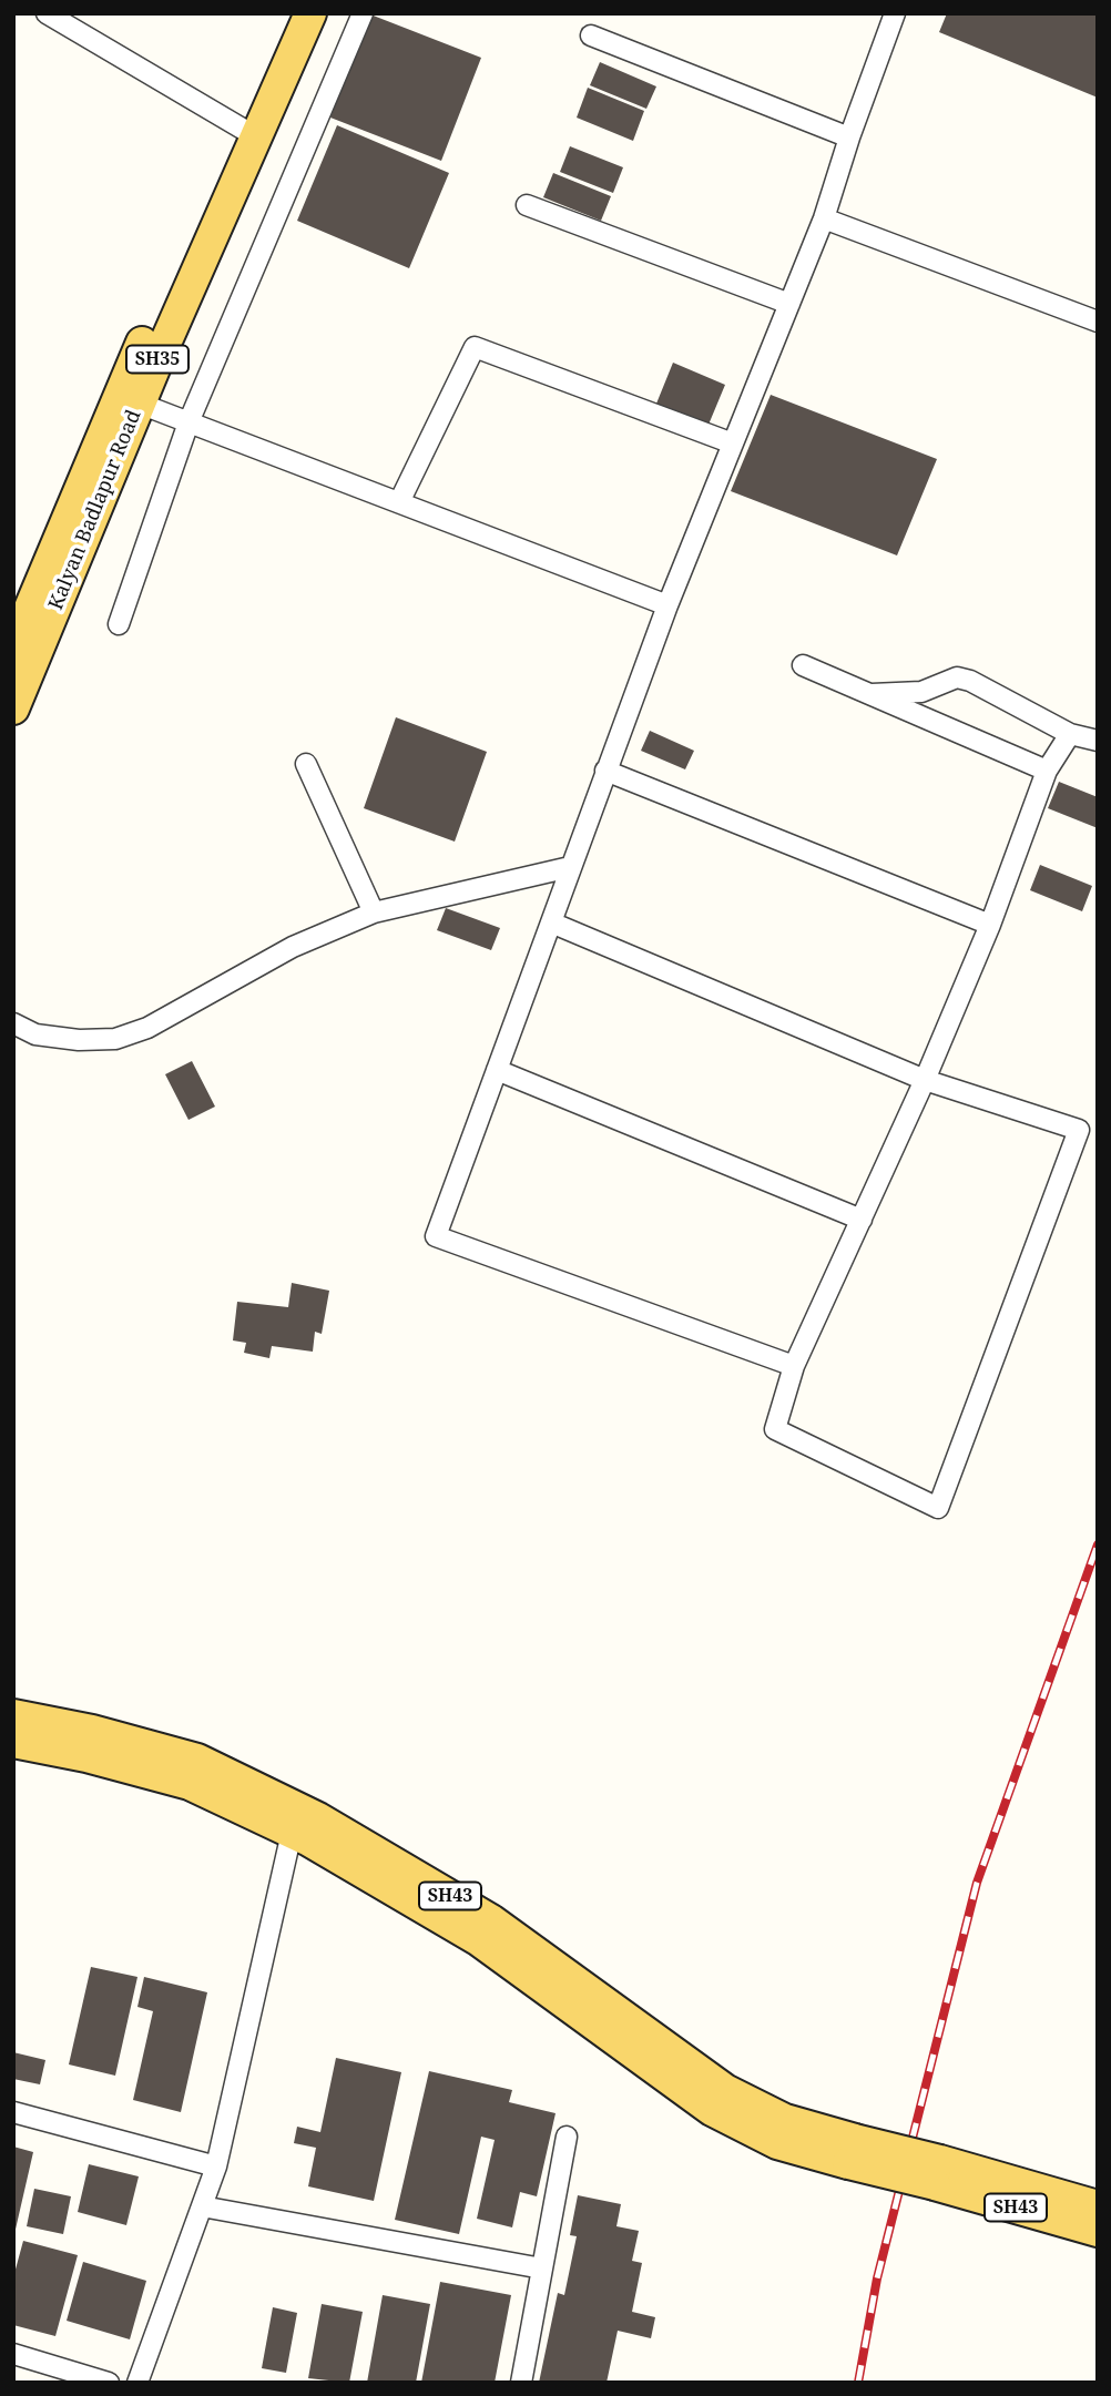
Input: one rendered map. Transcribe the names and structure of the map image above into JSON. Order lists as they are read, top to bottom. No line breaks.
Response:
{"streets":{"main road":["SH35","Kalyan Badlapur Road","SH43"]}}
